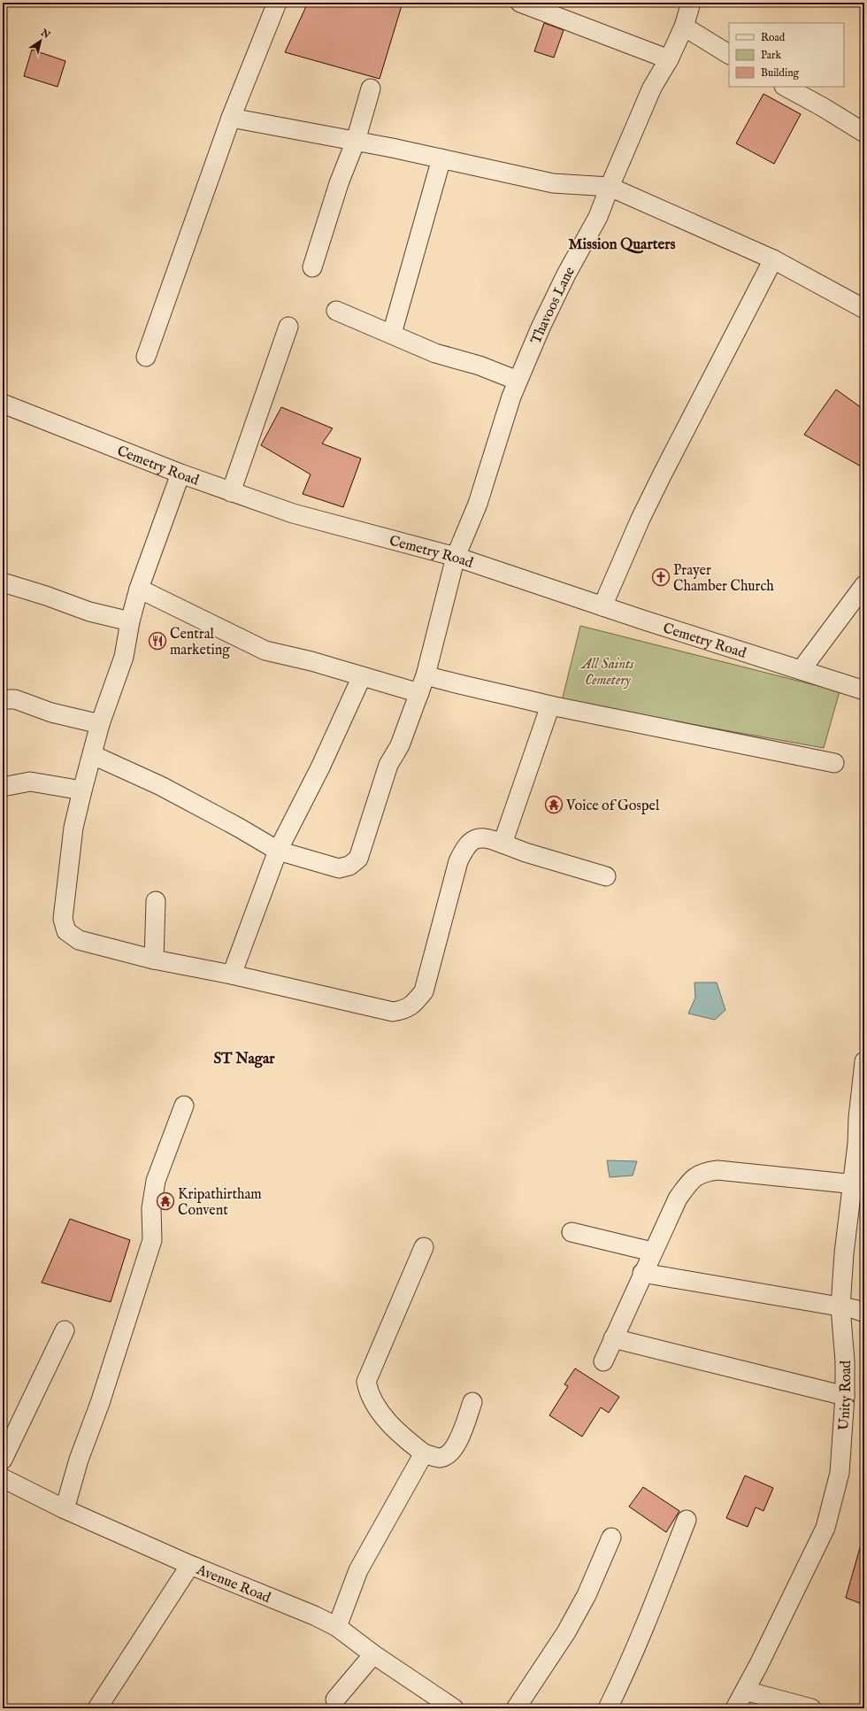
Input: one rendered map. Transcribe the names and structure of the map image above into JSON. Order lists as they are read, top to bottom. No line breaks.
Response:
{"streets":{"street":["Thavoos Lane","Cemetry Road","Unity Road","Avenue Road"]},"crossings":[["Thavoos Lane","Cemetry Road"]],"districts":["Mission Quarters","ST Nagar"],"parks":["All Saints Cemetery"],"places":{"church":["Prayer Chamber Church"],"restaurant":["Central marketing"],"temple":["Voice of Gospel","Kripathirtham Convent"]},"legend":["Road","Park","Building"],"north":"top right"}
